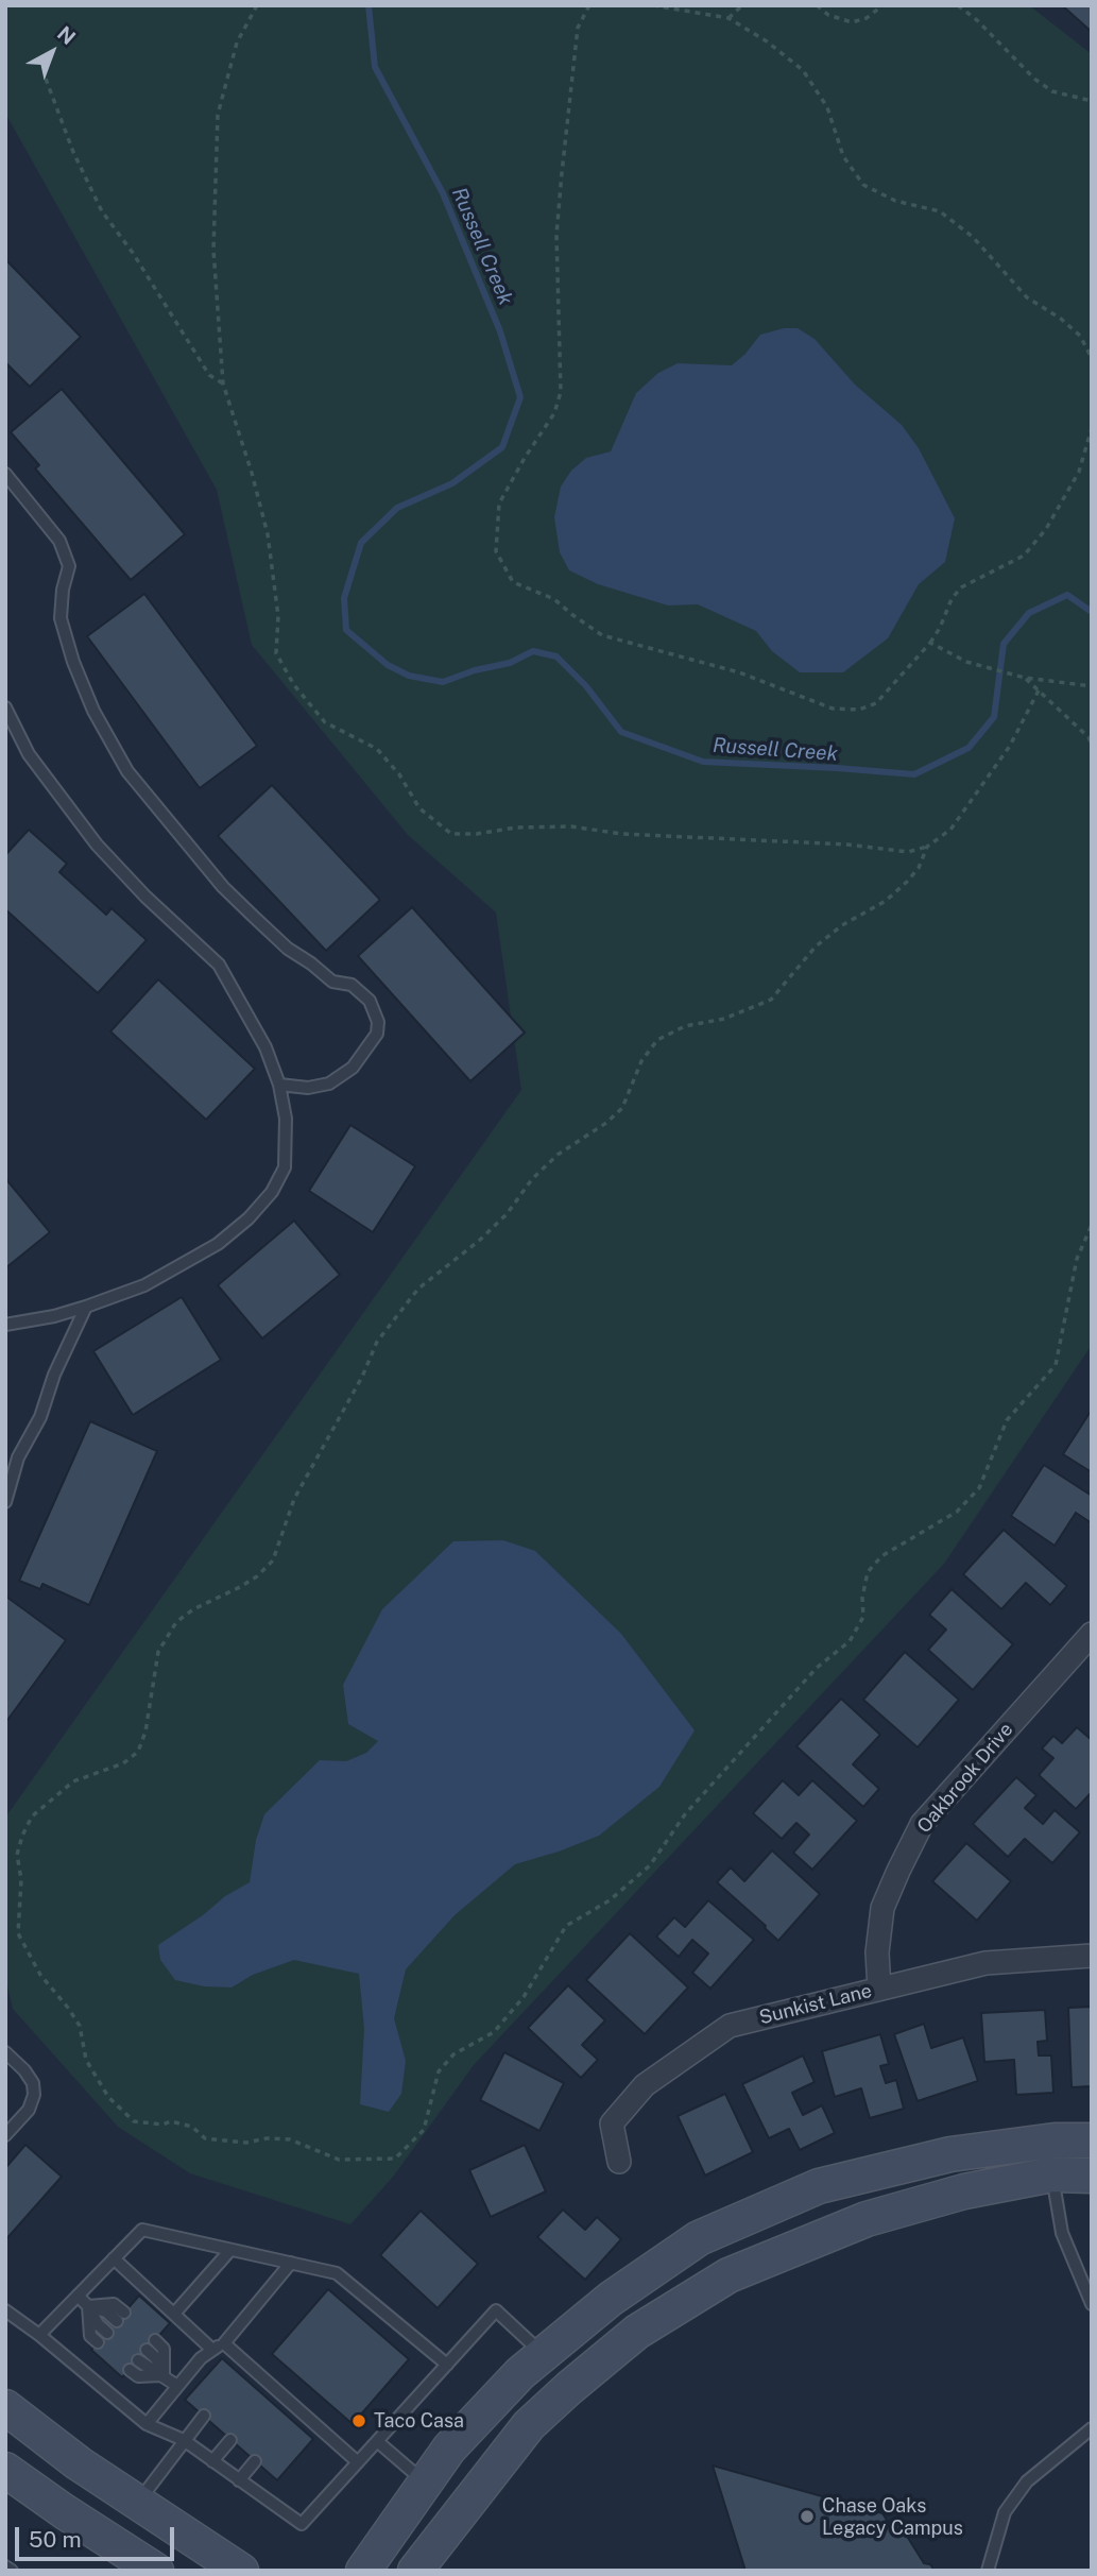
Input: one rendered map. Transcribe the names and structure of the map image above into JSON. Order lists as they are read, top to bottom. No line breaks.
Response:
{"streets":{"street":["Oakbrook Drive","Sunkist Lane"]},"crossings":[["Oakbrook Drive","Sunkist Lane"]],"water":["Russell Creek"],"places":["Taco Casa","Chase Oaks Legacy Campus"],"scale_bar":"50 m","north":"top right"}
